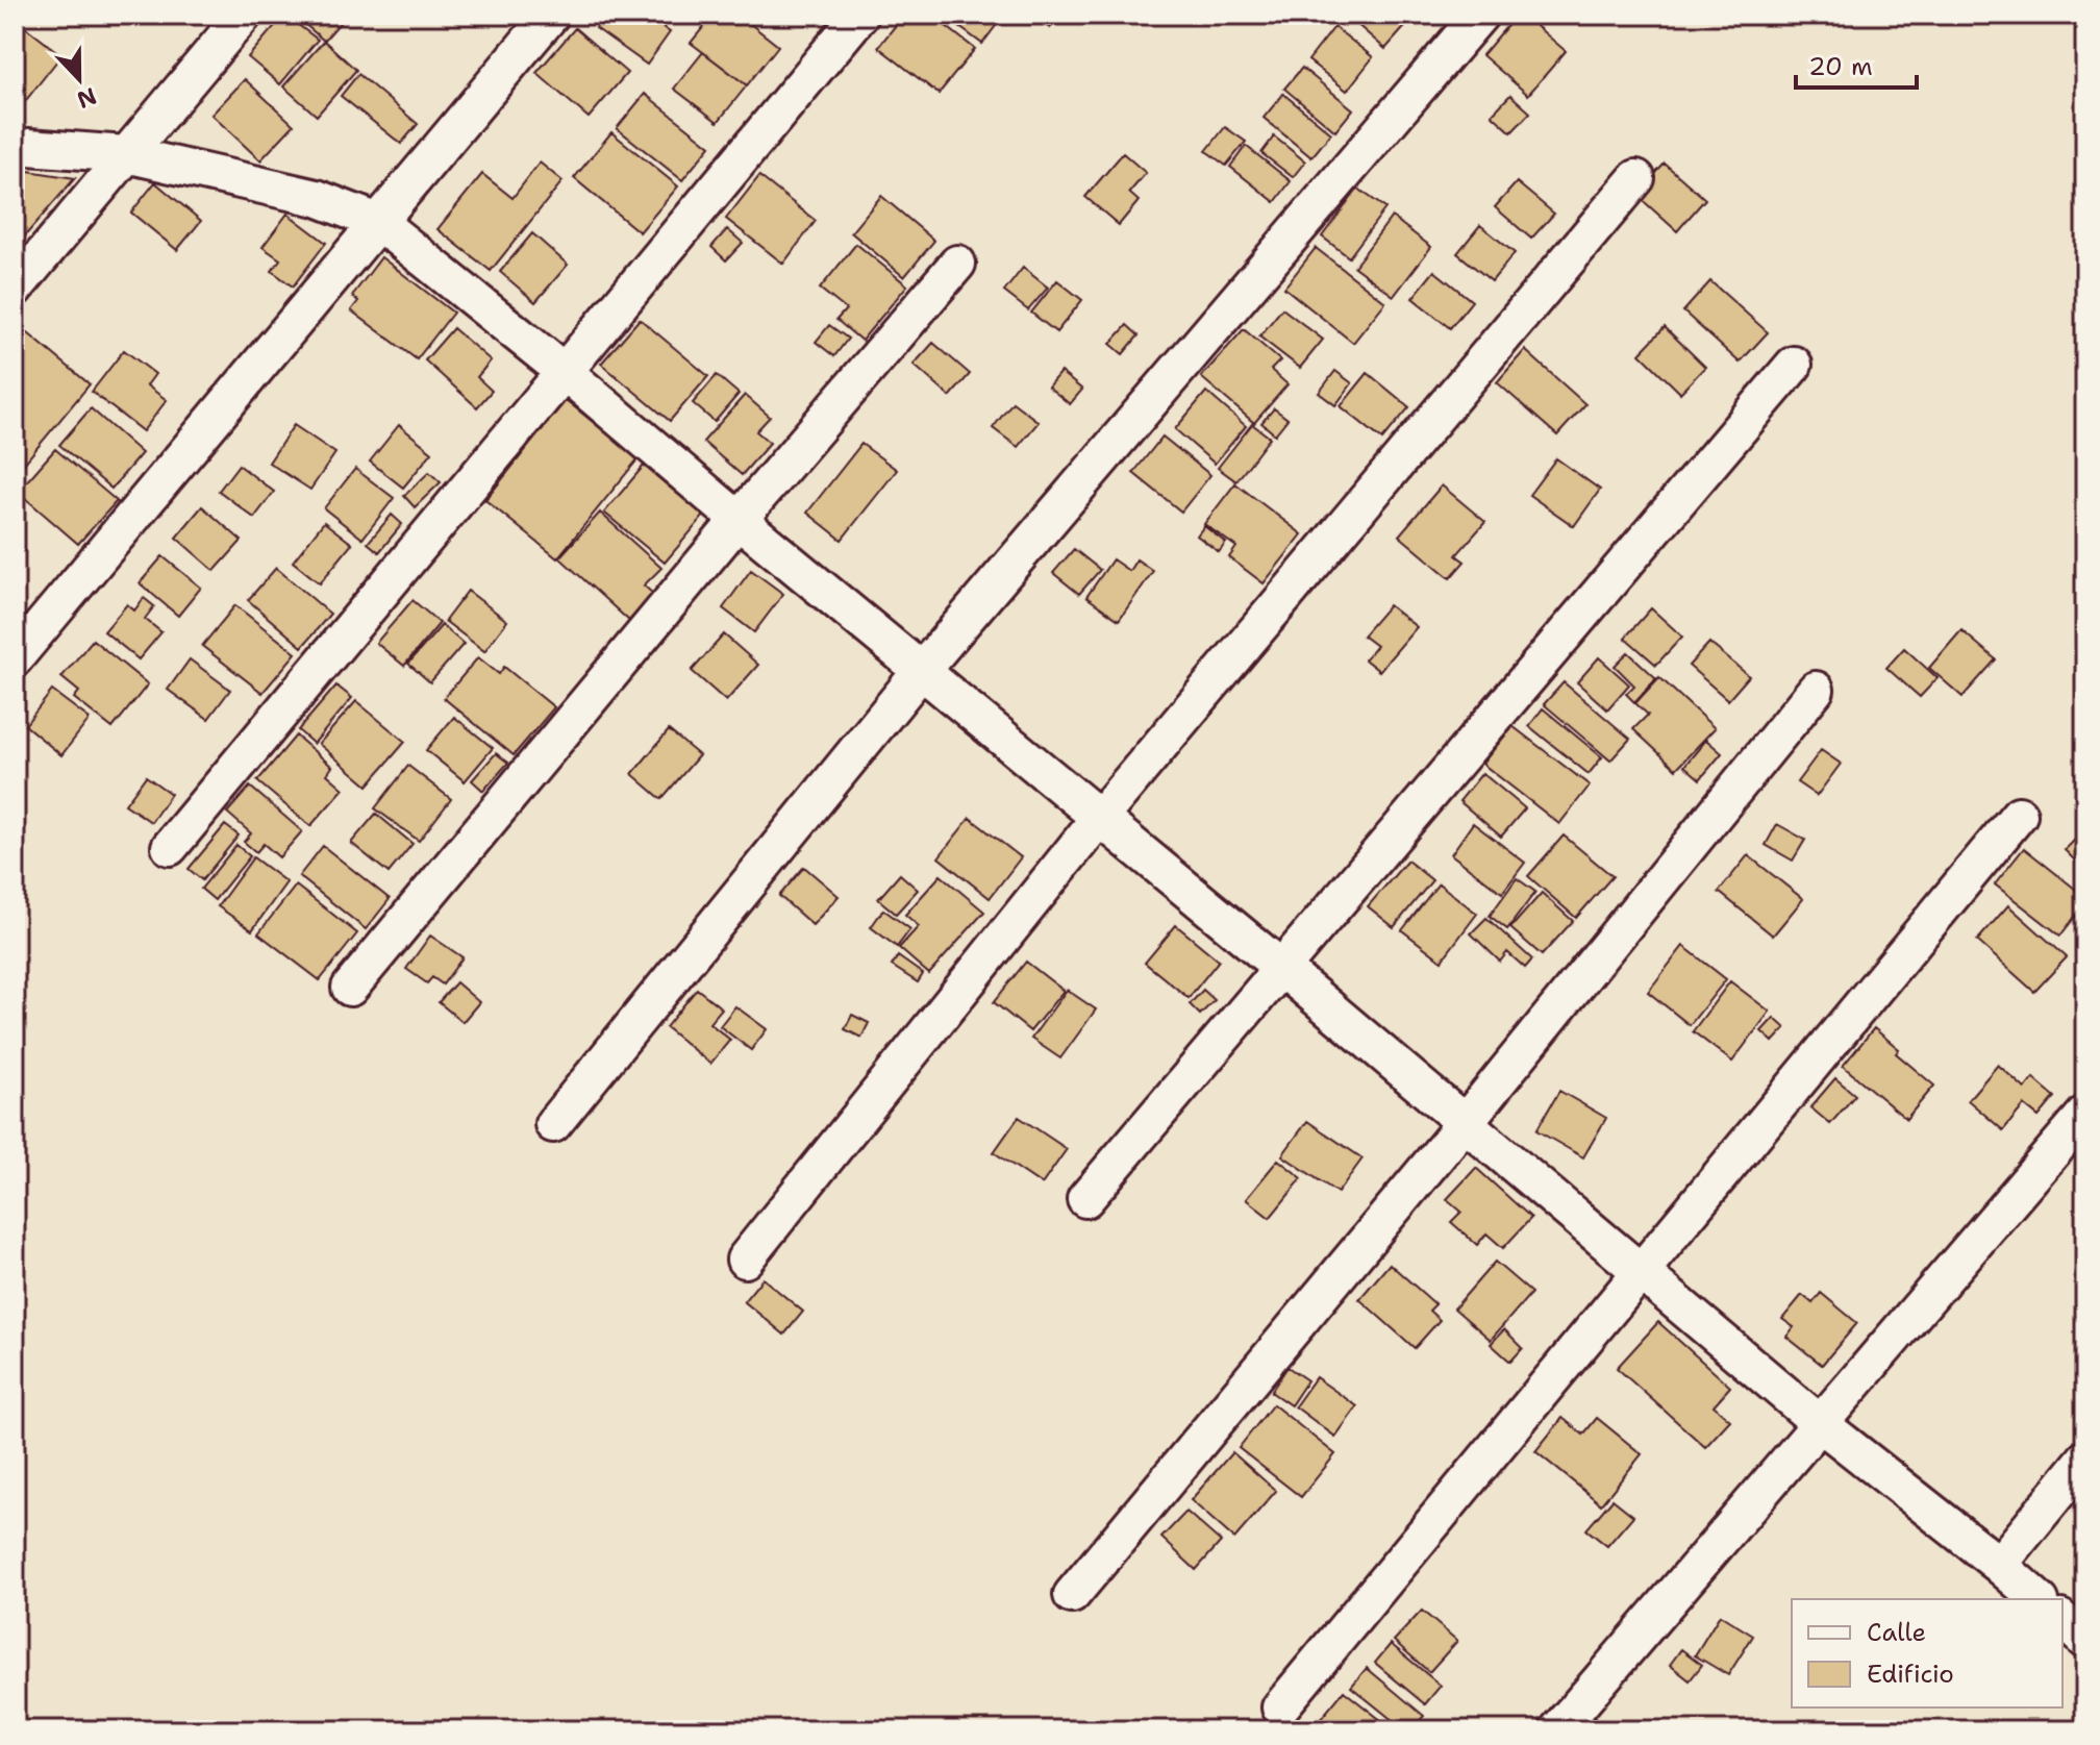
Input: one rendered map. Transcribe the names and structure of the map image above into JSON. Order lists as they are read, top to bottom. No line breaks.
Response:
{"legend":["Calle","Edificio"],"scale_bar":"20 m","north":"bottom"}
